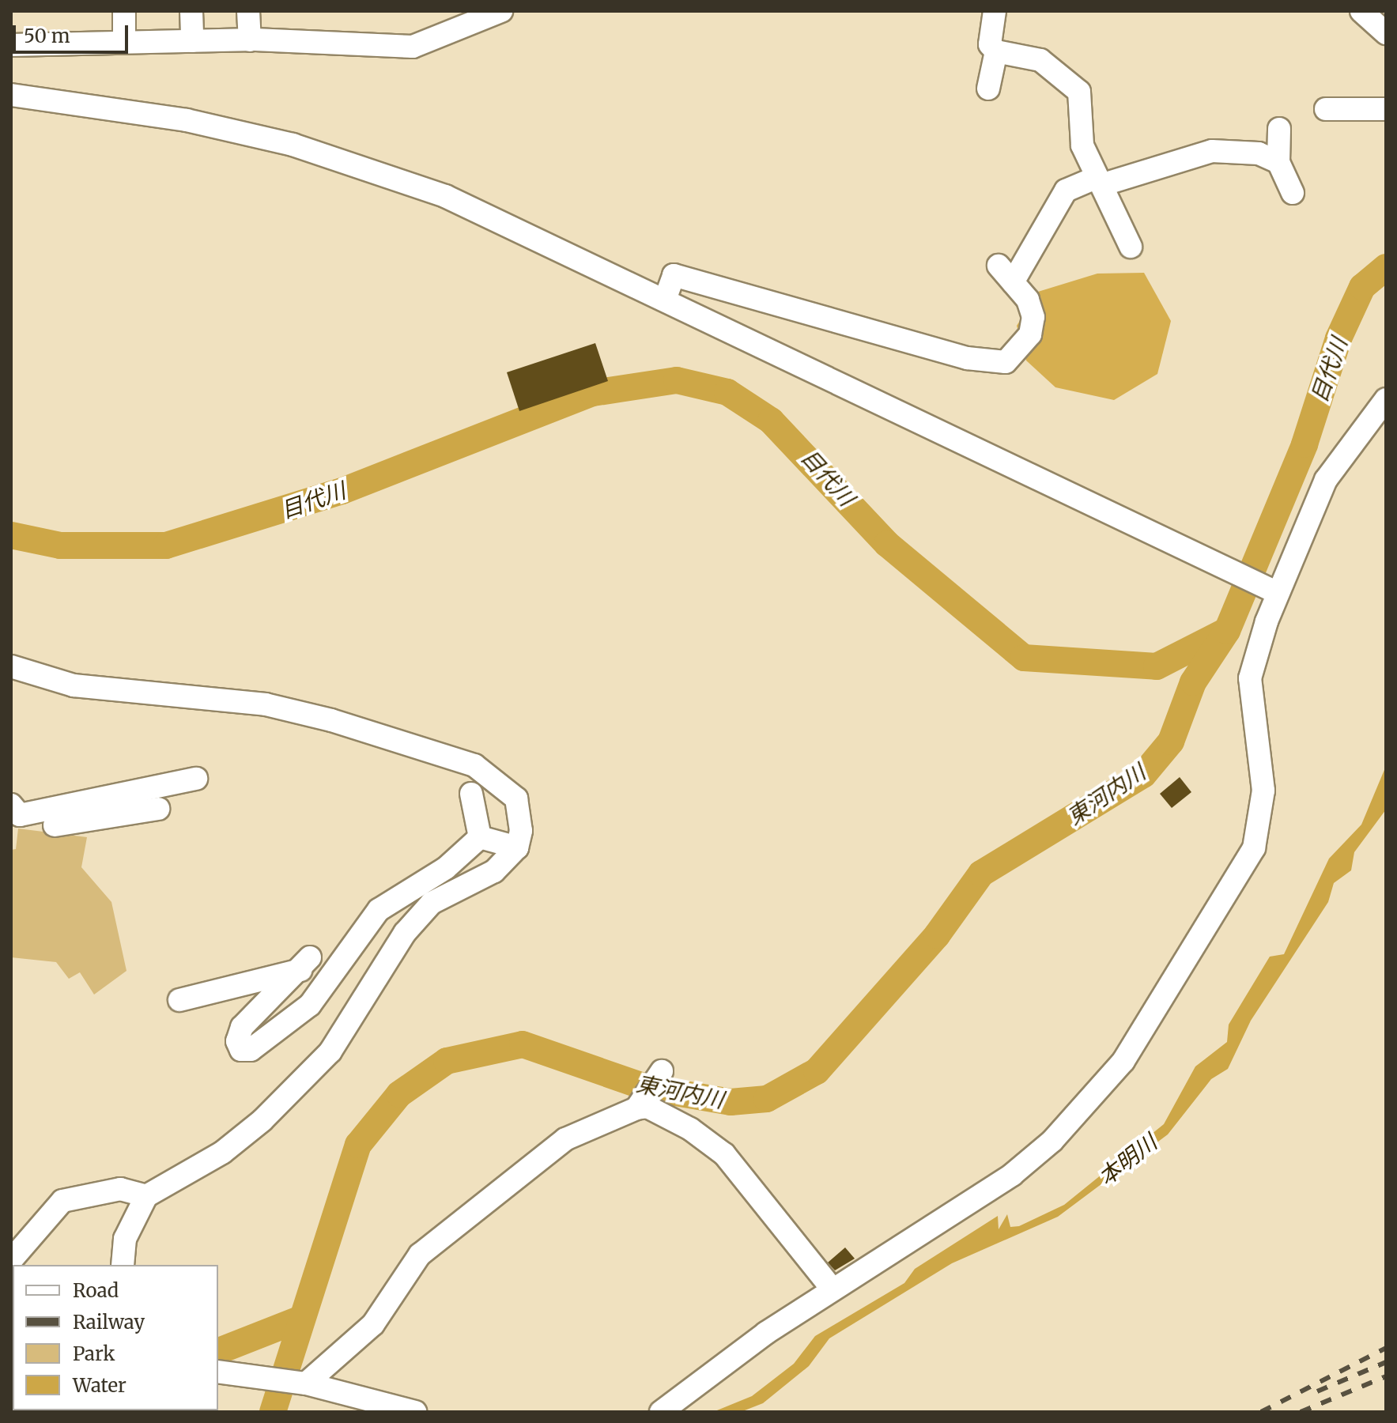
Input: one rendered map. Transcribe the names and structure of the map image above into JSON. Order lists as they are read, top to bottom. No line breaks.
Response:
{"water":["目代川","東河内川","本明川"],"legend":["Road","Railway","Park","Water"],"scale_bar":"50 m"}
